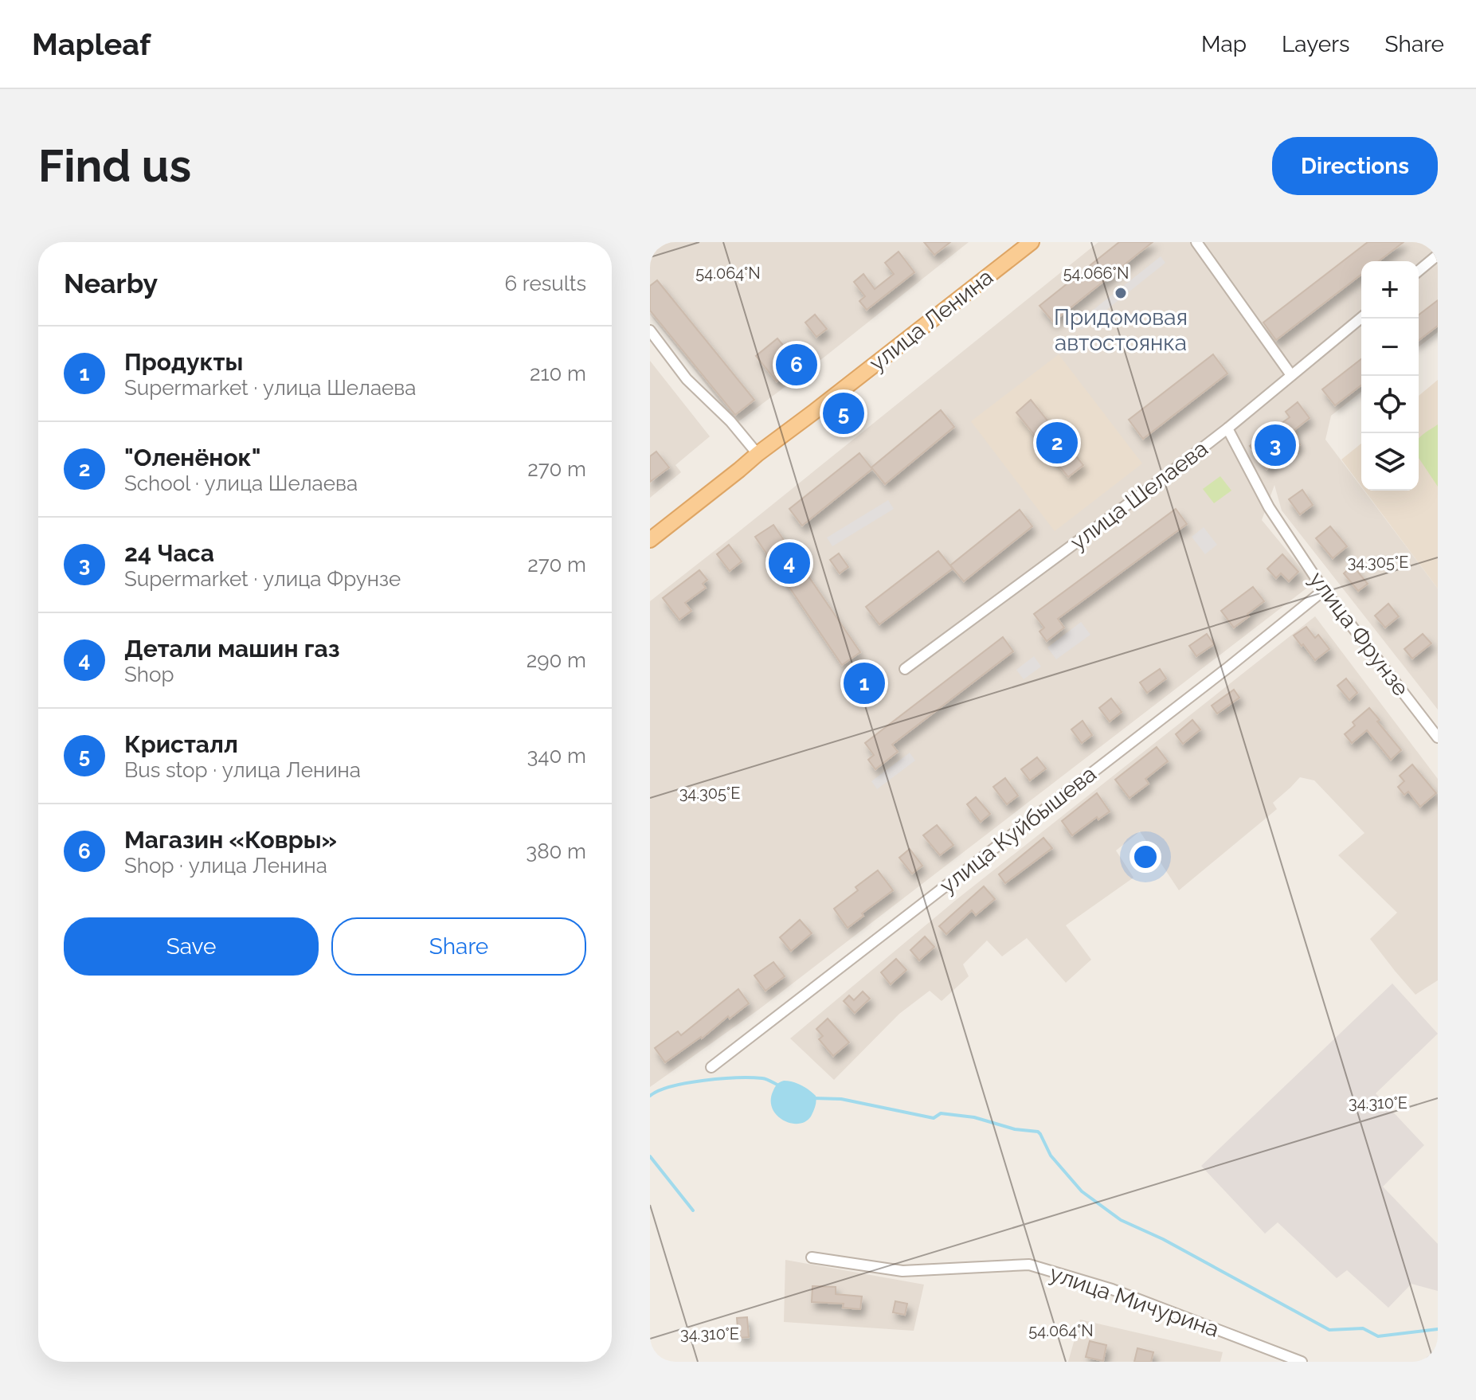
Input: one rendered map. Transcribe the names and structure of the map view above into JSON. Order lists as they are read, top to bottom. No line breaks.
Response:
{"streets":{"main road":["улица Ленина"],"street":["улица Шелаева","улица Фрунзе","улица Куйбышева","улица Мичурина"]},"crossings":[["улица Шелаева","улица Фрунзе"],["улица Фрунзе","улица Куйбышева"]],"places":["Придомовая автостоянка"],"page":{"header":"Mapleaf","nav":["Map","Layers","Share"],"buttons":["Directions",["Save","Share"]],"title":"Find us","heading":["Nearby","6 results"],"map_buttons":["+","−"],"list":[{"mark":"1","name":"Продукты","note":"Supermarket · улица Шелаева","value":"210 m"},{"mark":"2","name":"\"Оленёнок\"","note":"School · улица Шелаева","value":"270 m"},{"mark":"3","name":"24 Часа","note":"Supermarket · улица Фрунзе","value":"270 m"},{"mark":"4","name":"Детали машин газ","note":"Shop","value":"290 m"},{"mark":"5","name":"Кристалл","note":"Bus stop · улица Ленина","value":"340 m"},{"mark":"6","name":"Магазин «Ковры»","note":"Shop · улица Ленина","value":"380 m"}],"pins":["6","5","2","3","4","1"]},"coordinates":["54.064°N","54.066°N","34.305°E","34.310°E"]}
